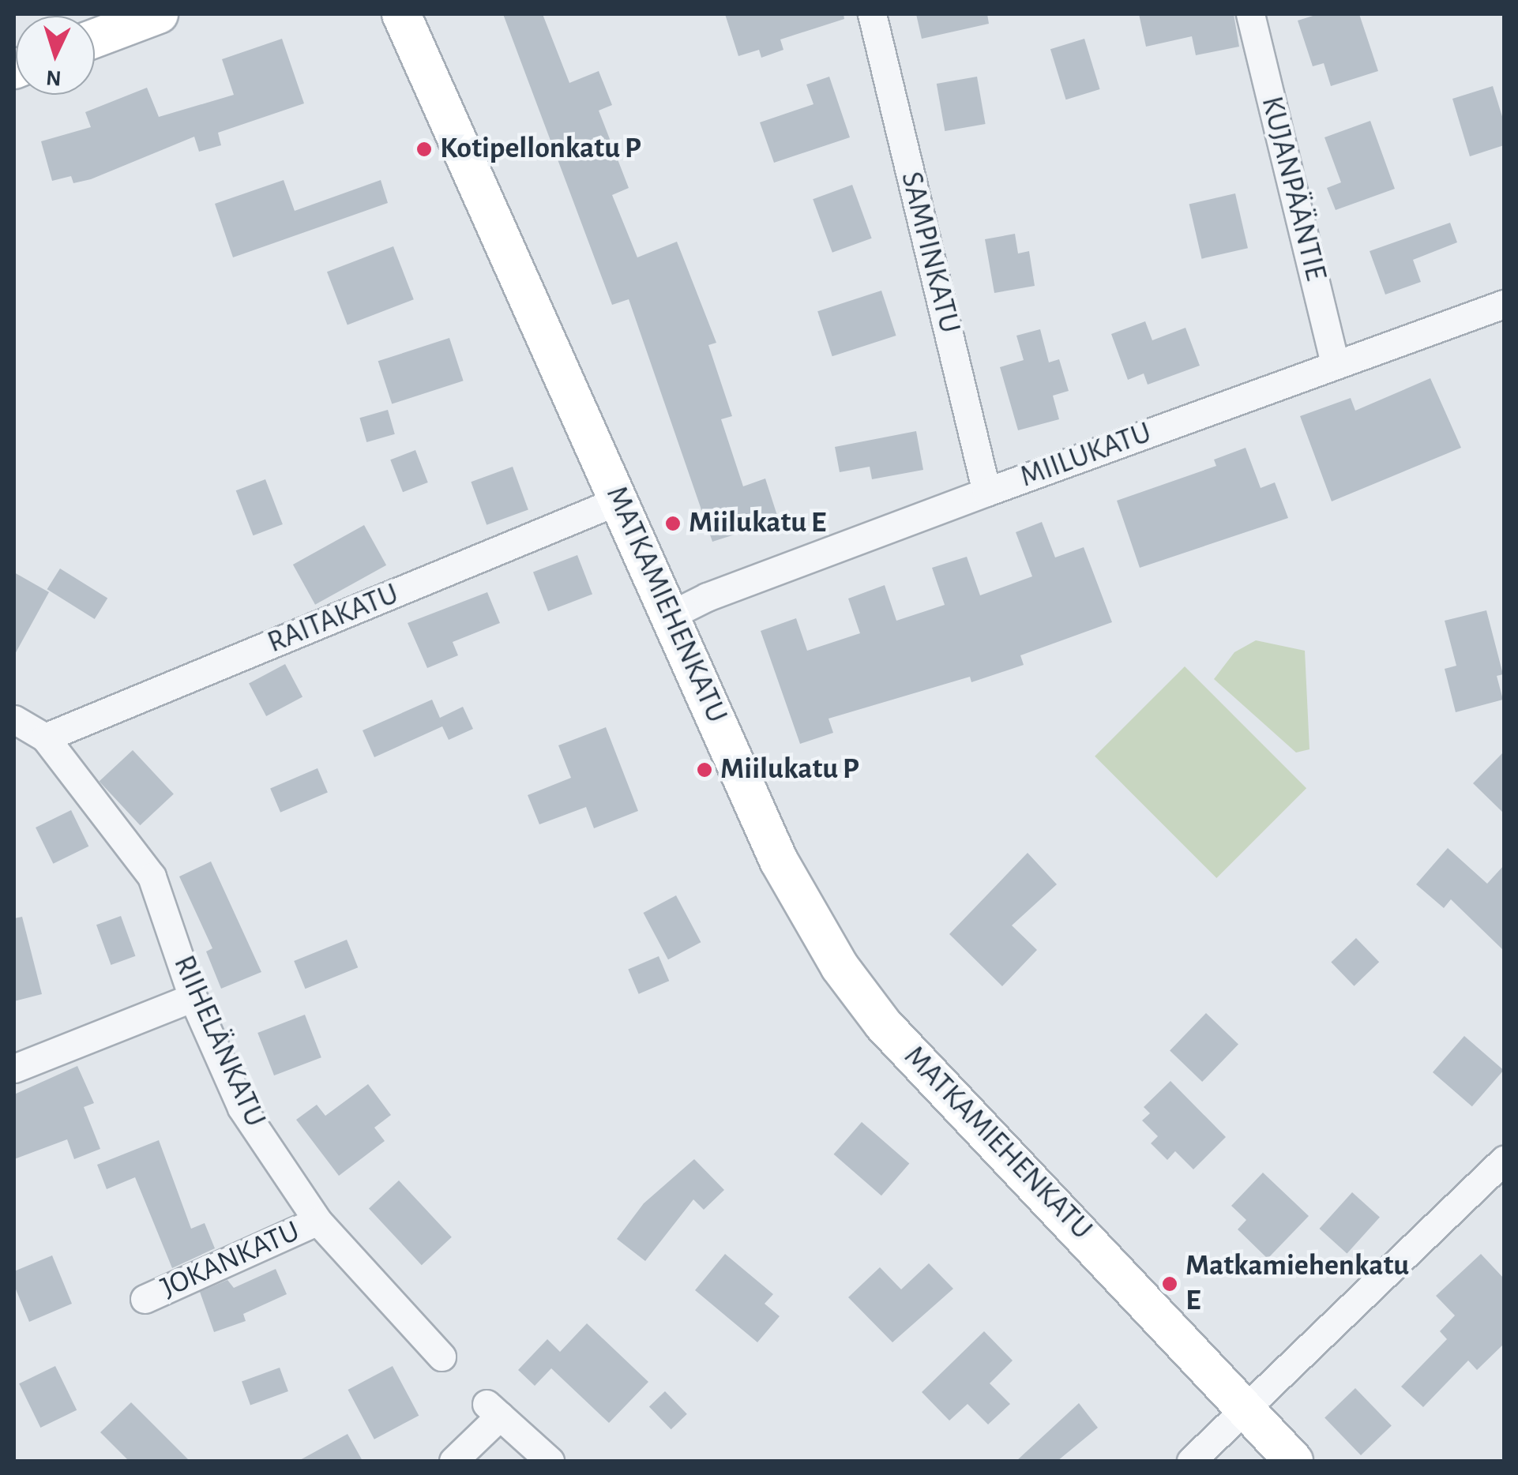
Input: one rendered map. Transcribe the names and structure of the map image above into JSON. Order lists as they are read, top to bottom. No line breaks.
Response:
{"streets":{"street":["KUJANPÄÄNTIE","SAMPINKATU","MIILUKATU","MATKAMIEHENKATU","RAITAKATU","RIIHELÄNKATU","JOKANKATU"]},"crossings":[["KUJANPÄÄNTIE","MIILUKATU"],["SAMPINKATU","MIILUKATU"],["MIILUKATU","MATKAMIEHENKATU"],["MATKAMIEHENKATU","RAITAKATU"],["RAITAKATU","RIIHELÄNKATU"],["RIIHELÄNKATU","JOKANKATU"]],"places":["Kotipellonkatu P","Miilukatu E","Miilukatu P","Matkamiehenkatu E"],"north":"bottom"}
